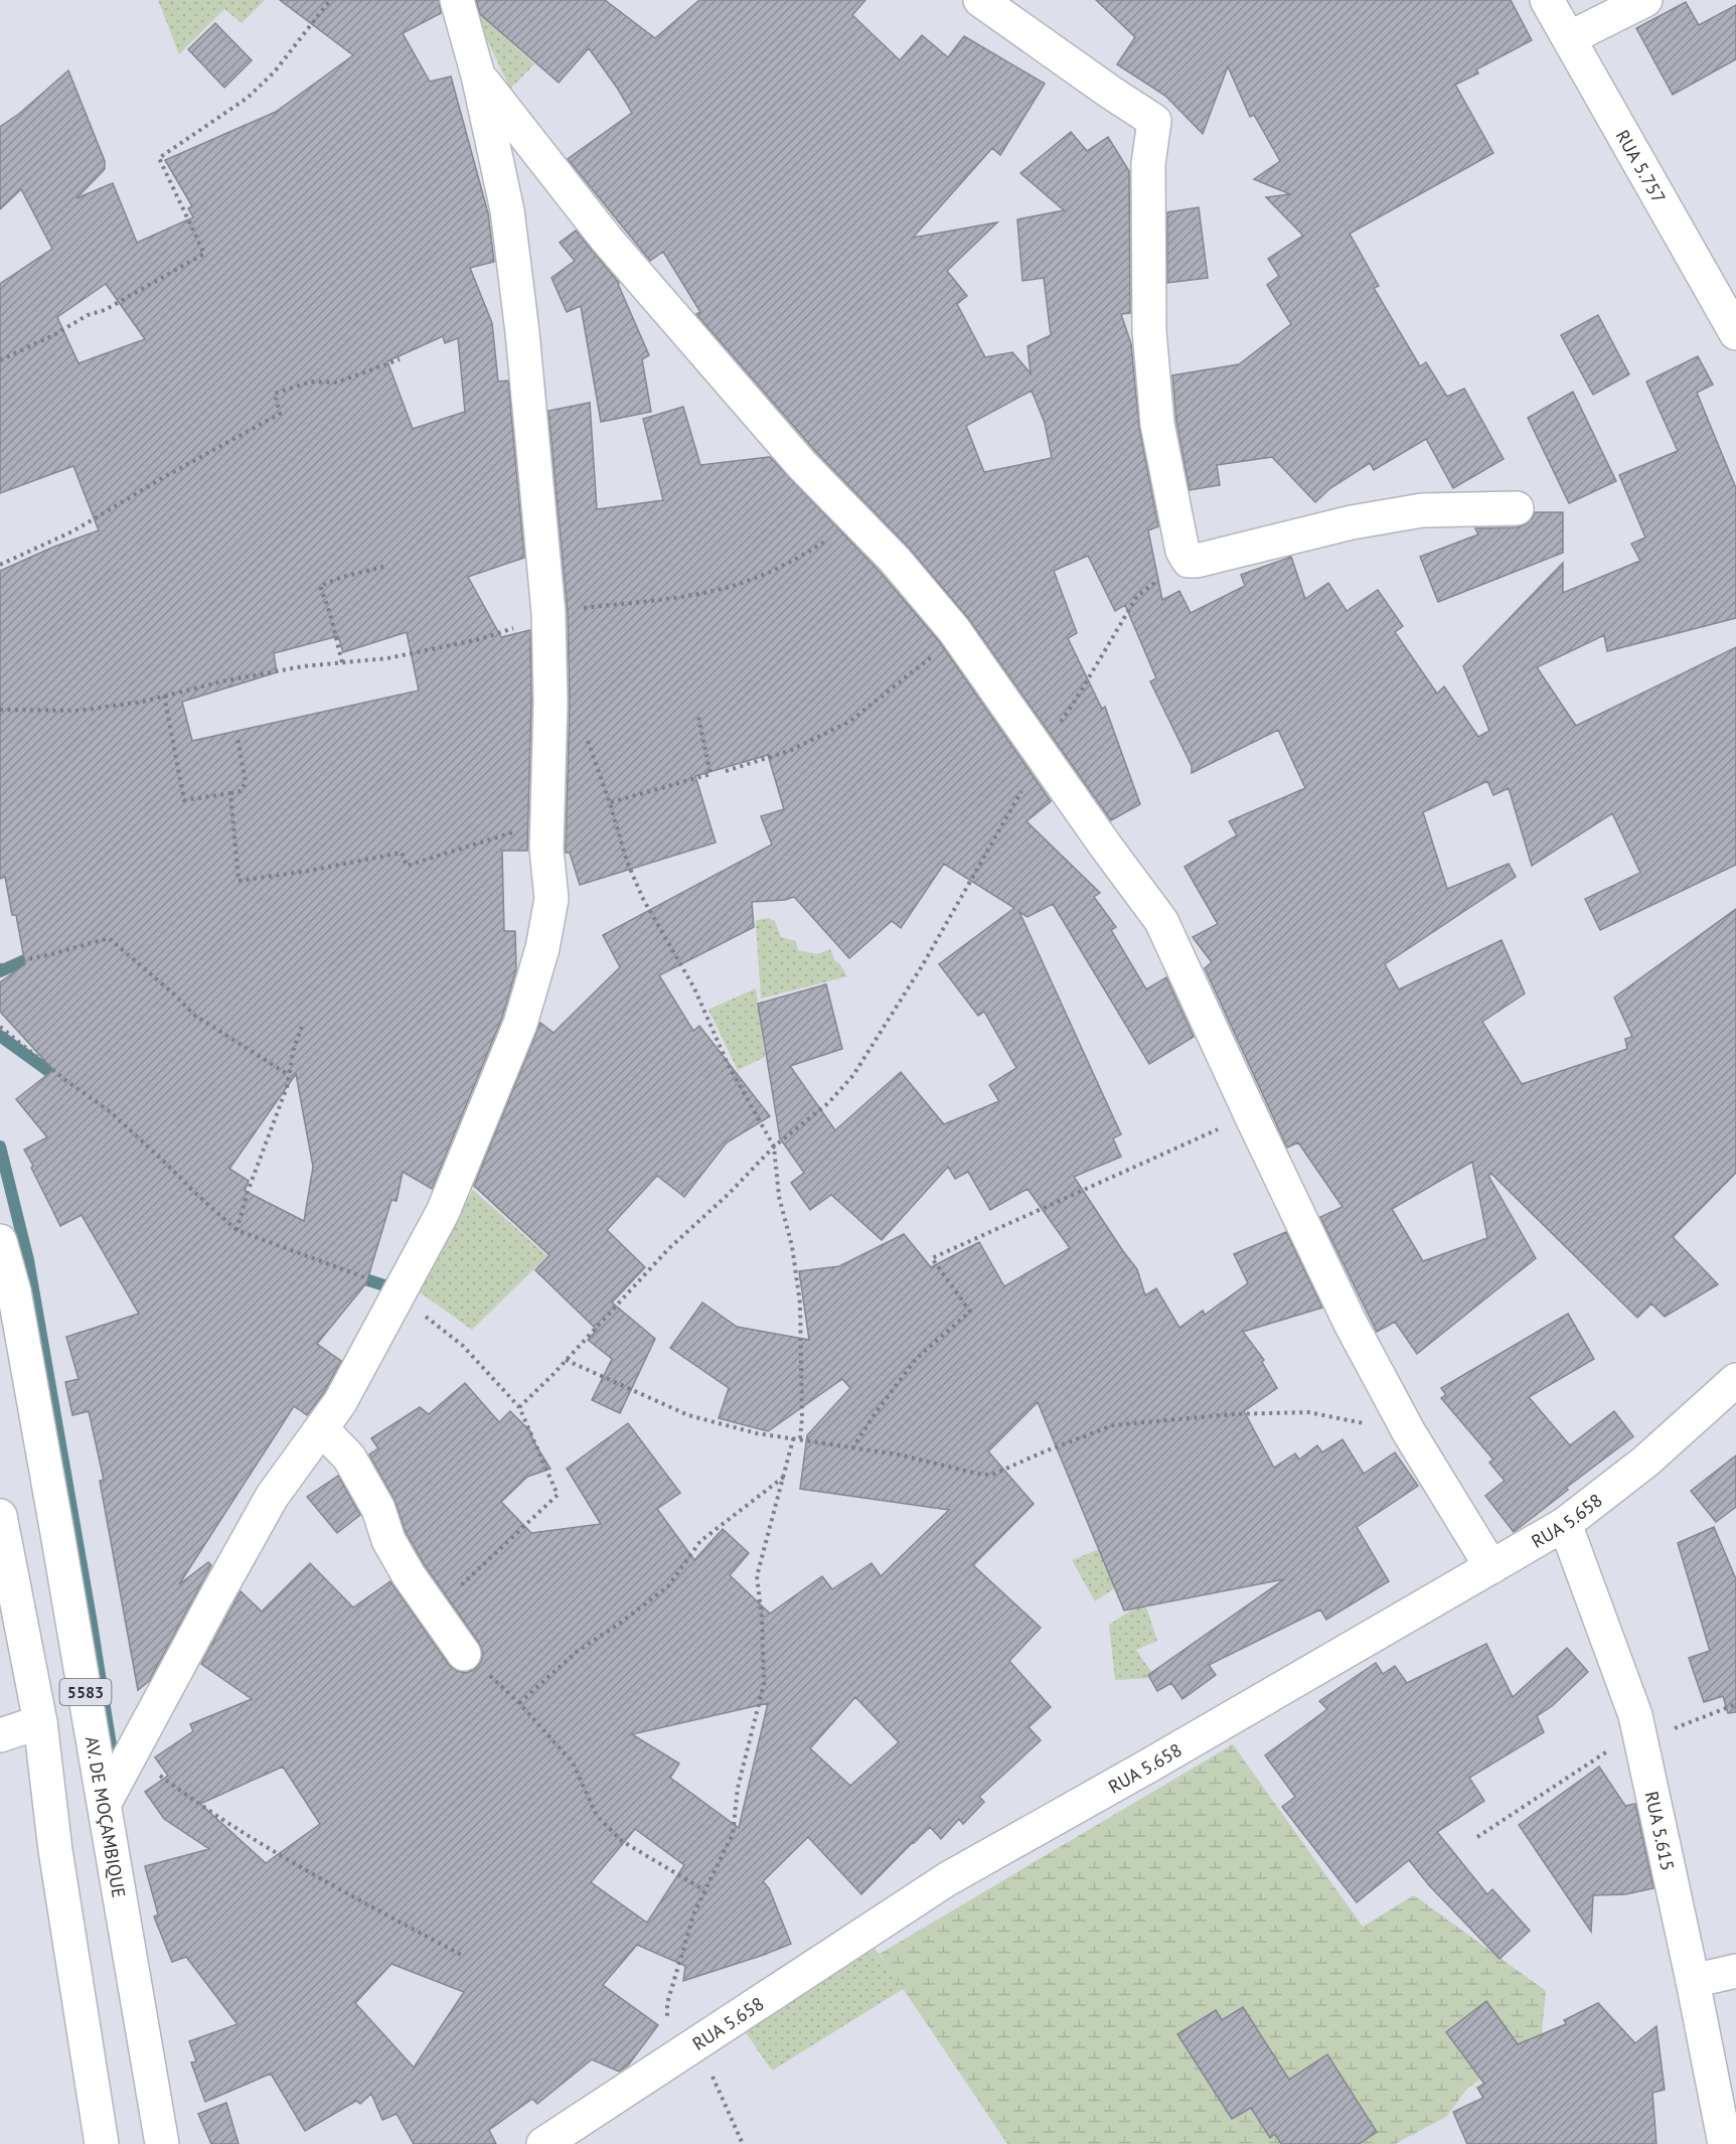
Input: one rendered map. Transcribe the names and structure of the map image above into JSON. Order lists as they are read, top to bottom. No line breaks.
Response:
{"streets":{"main road":["RUA 5.757","RUA 5.658","5583","AV. DE MOÇAMBIQUE","RUA 5.615"]},"crossings":[["RUA 5.658","RUA 5.615"]]}
